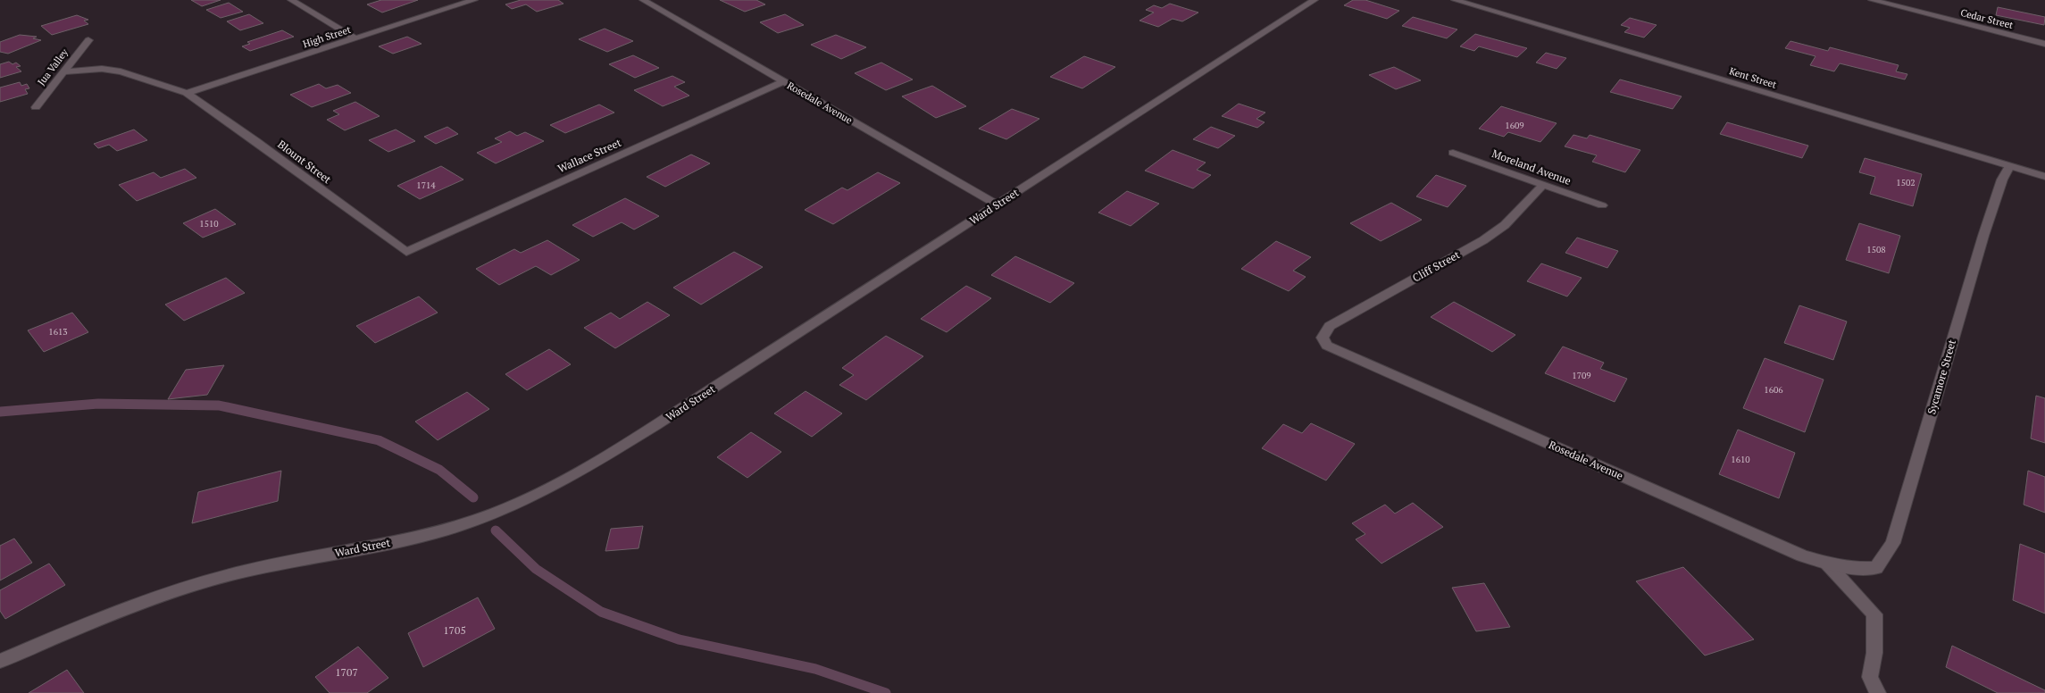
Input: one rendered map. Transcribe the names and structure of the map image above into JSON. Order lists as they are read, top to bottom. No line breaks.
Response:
{"streets":{"street":["Cedar Street","High Street","Jua Valley","Kent Street","Rosedale Avenue","Wallace Street","Blount Street","Moreland Avenue","Ward Street","Cliff Street","Sycamore Street"]},"crossings":[["High Street","Blount Street"],["Jua Valley","Blount Street"],["Kent Street","Sycamore Street"],["Rosedale Avenue","Wallace Street"],["Rosedale Avenue","Ward Street"],["Rosedale Avenue","Cliff Street"],["Rosedale Avenue","Sycamore Street"],["Wallace Street","Blount Street"],["Moreland Avenue","Cliff Street"]],"house_numbers":["1609","1502","1714","1510","1508","1613","1709","1606","1610","1705","1707"]}
